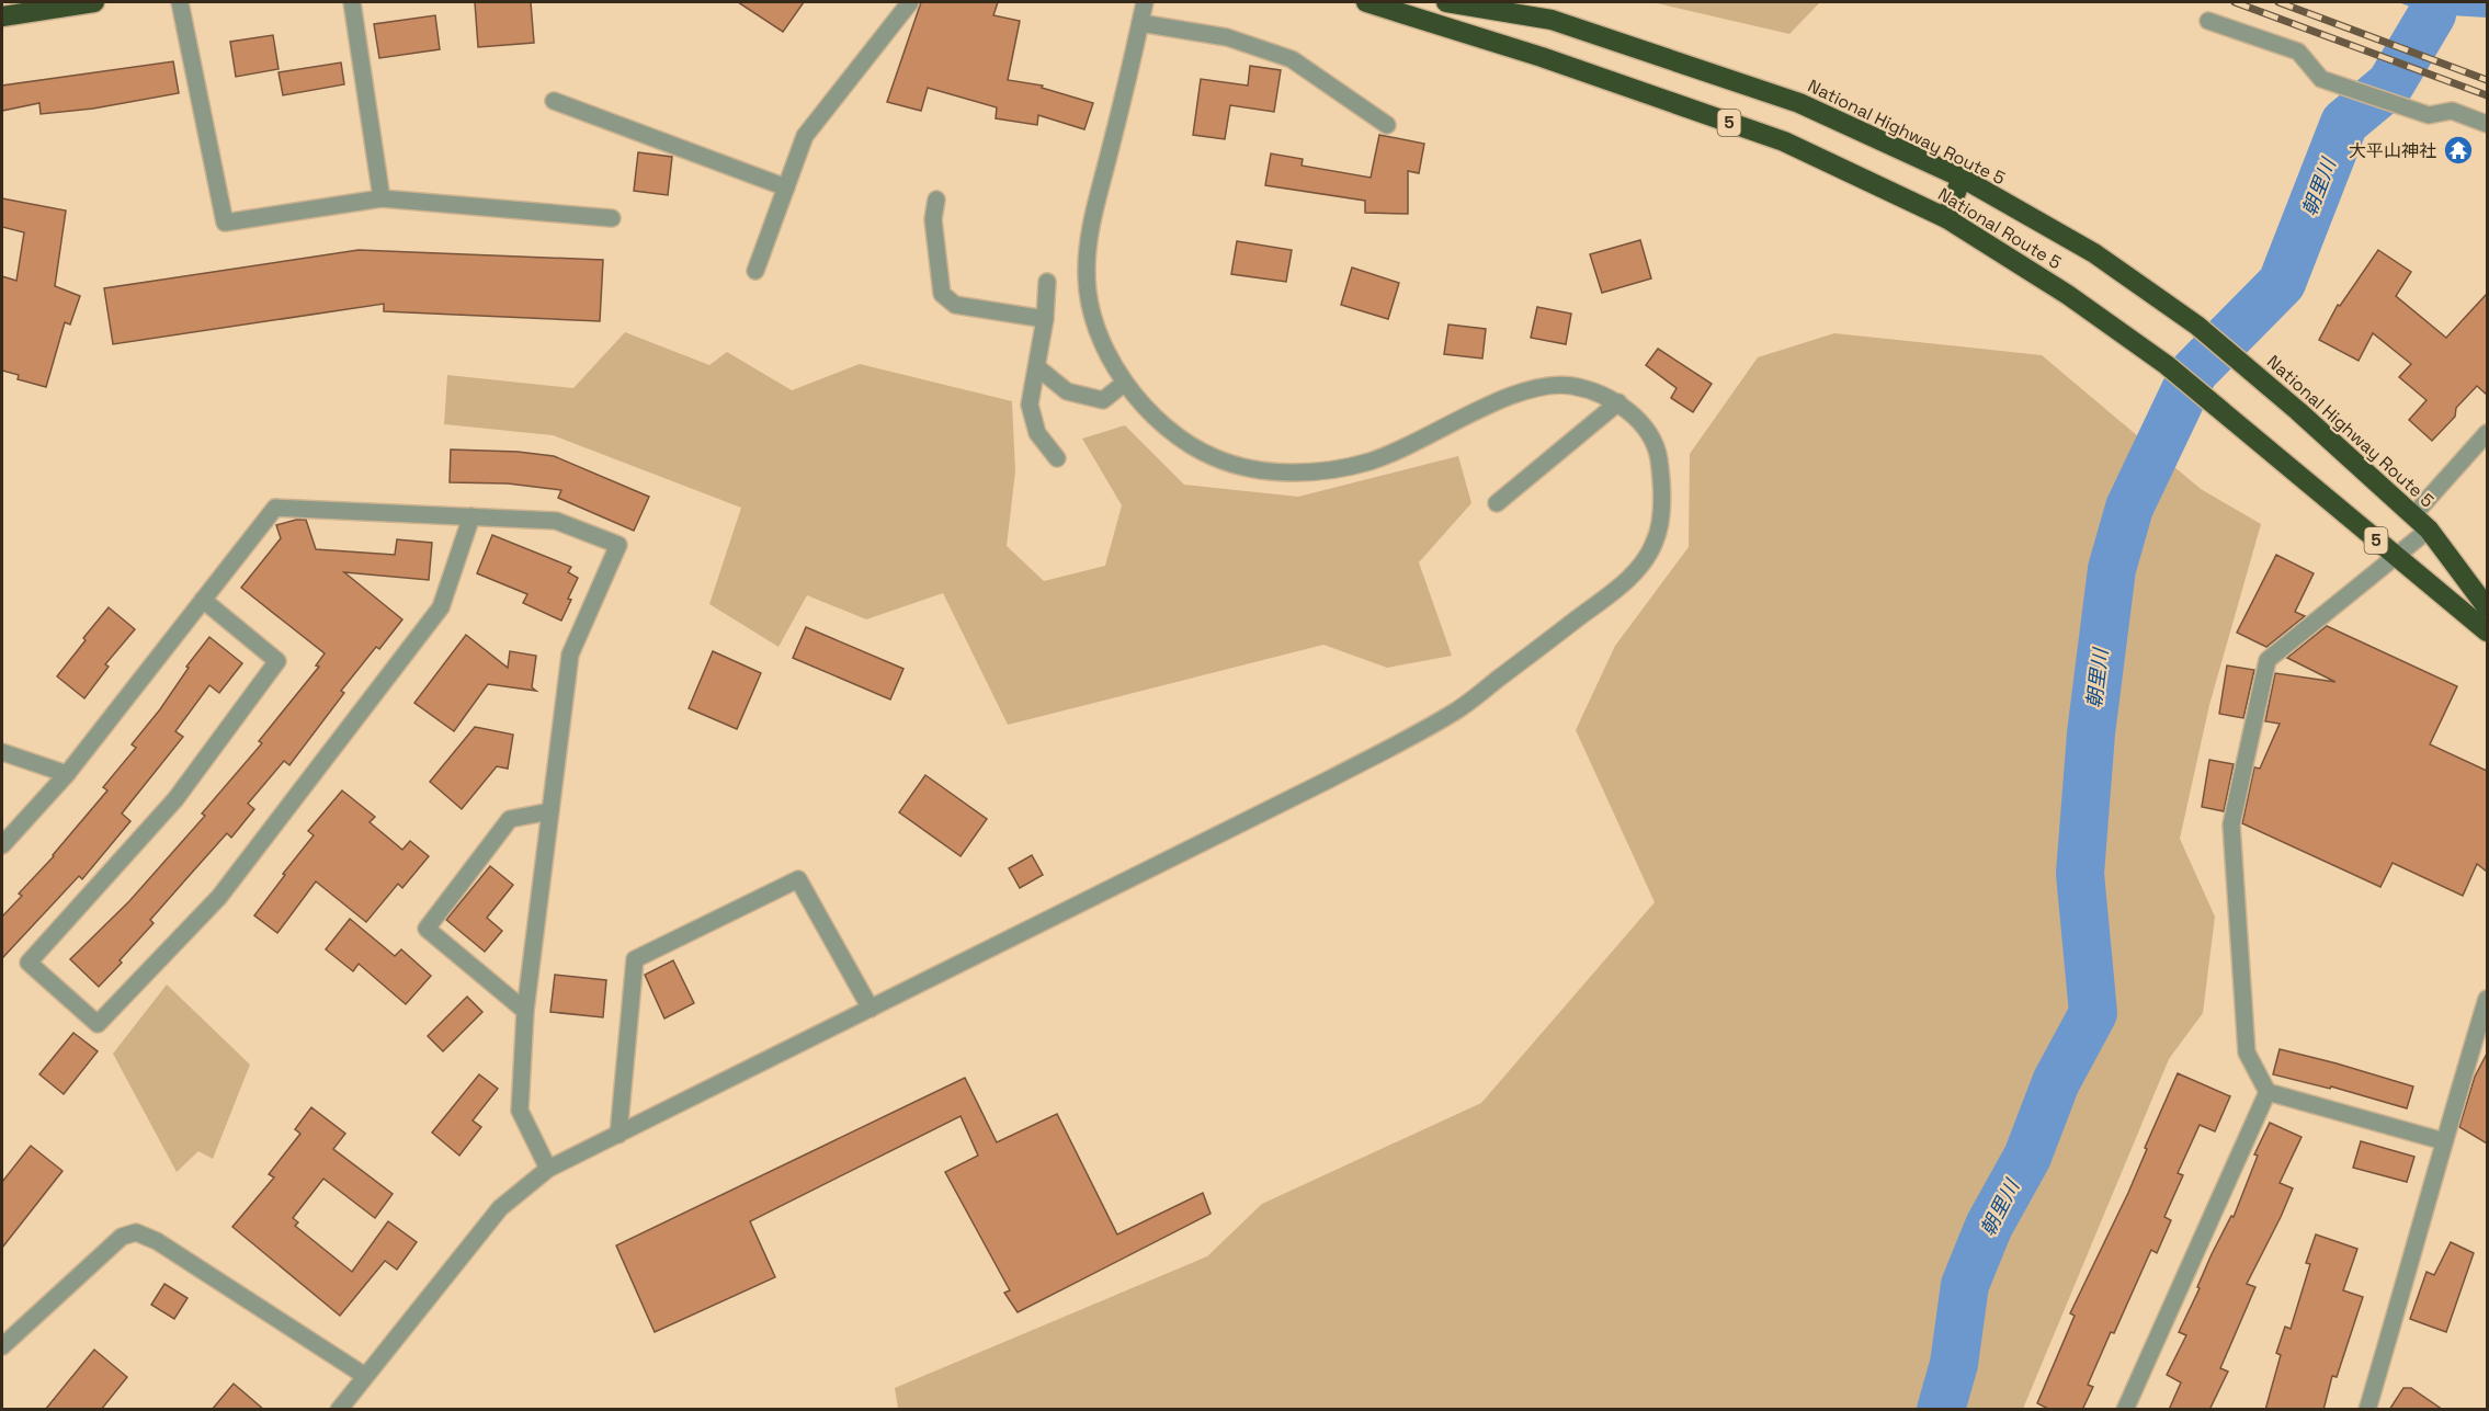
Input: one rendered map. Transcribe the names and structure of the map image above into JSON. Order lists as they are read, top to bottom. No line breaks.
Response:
{"streets":{"highway":["5","National Highway Route 5","National Route 5"]},"water":["朝里川"],"places":{"temple":["大平山神社"]}}
